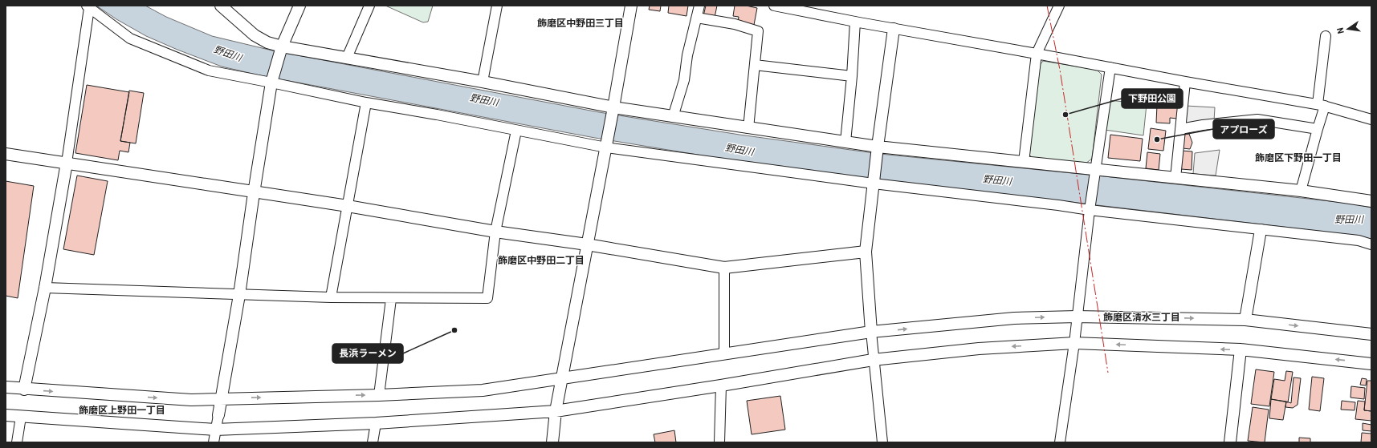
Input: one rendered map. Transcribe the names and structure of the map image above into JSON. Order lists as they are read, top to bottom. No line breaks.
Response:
{"districts":["飾磨区中野田三丁目","飾磨区下野田一丁目","飾磨区中野田二丁目","飾磨区清水三丁目","飾磨区上野田一丁目"],"water":["野田川"],"places":["下野田公園","アプローズ","長浜ラーメン"],"north":"left"}
